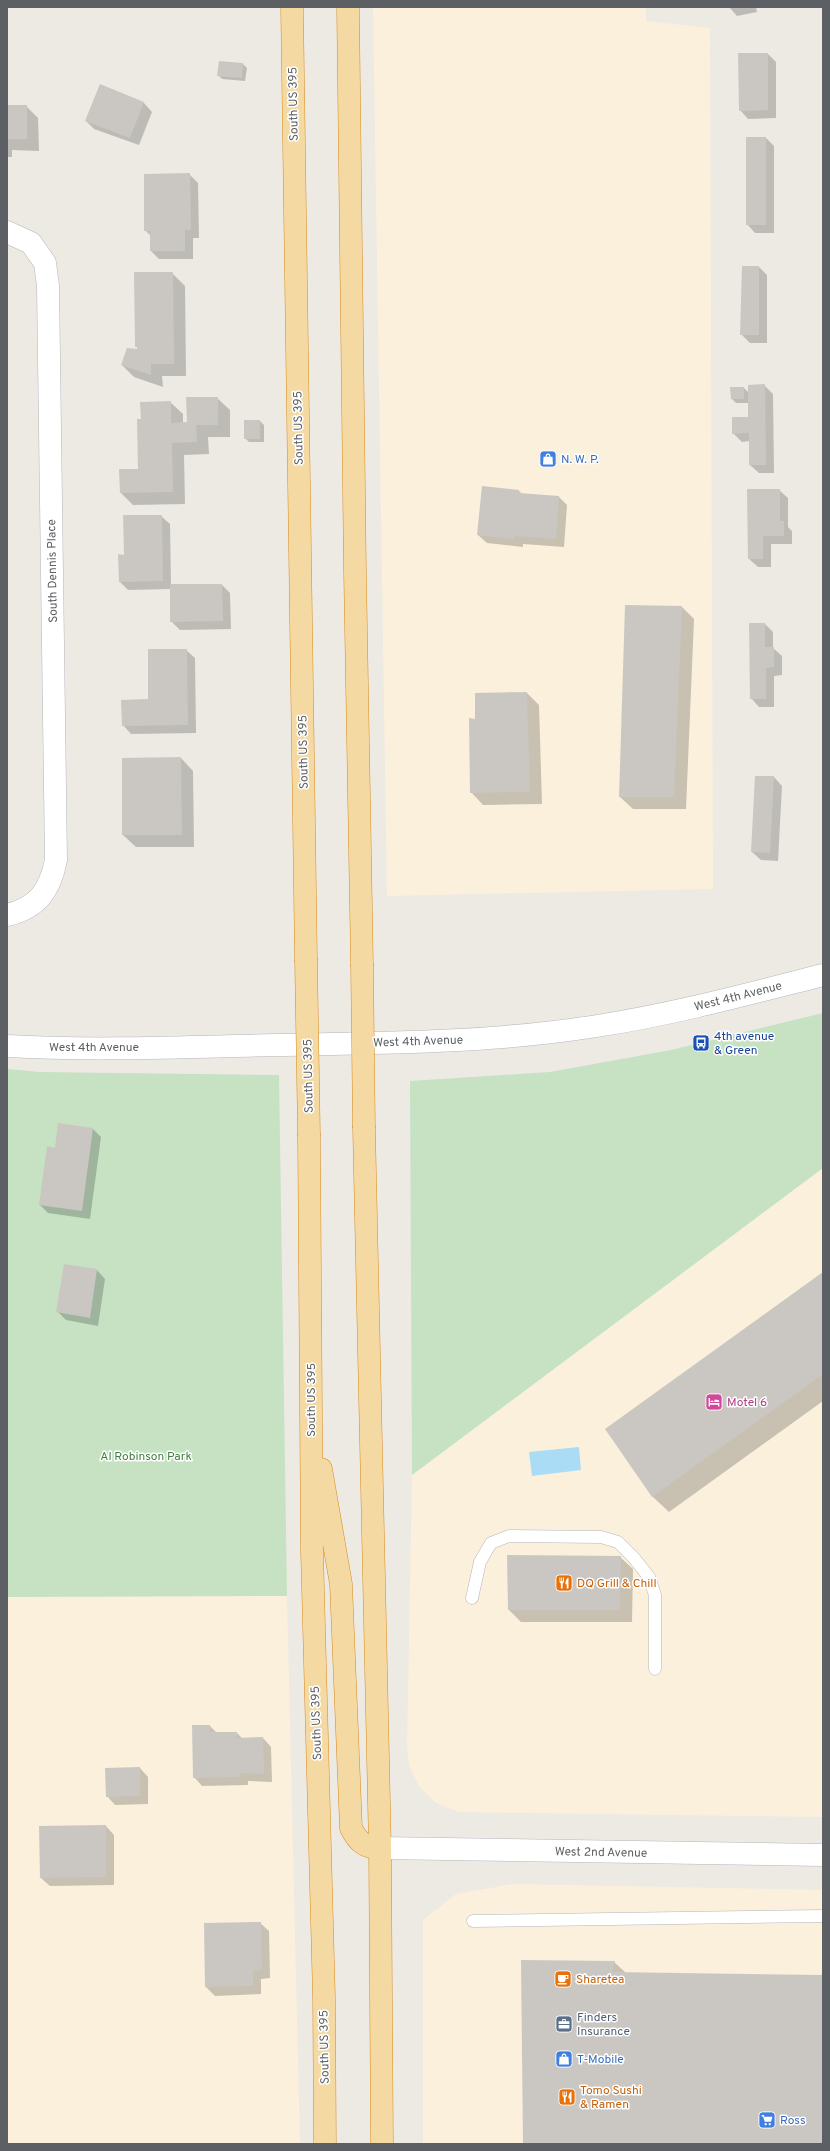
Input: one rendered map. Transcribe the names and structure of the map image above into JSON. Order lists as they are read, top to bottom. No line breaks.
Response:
{"streets":{"highway":["South US 395"],"street":["South Dennis Place","West 4th Avenue","West 2nd Avenue"]},"parks":["Al Robinson Park"],"places":{"shop":["N. W. P.","T-Mobile"],"bus stop":["4th avenue & Green"],"hotel":["Motel 6"],"restaurant":["DQ Grill & Chill","Tomo Sushi & Ramen"],"cafe":["Sharetea"],"office":["Finders Insurance"],"supermarket":["Ross"]}}
